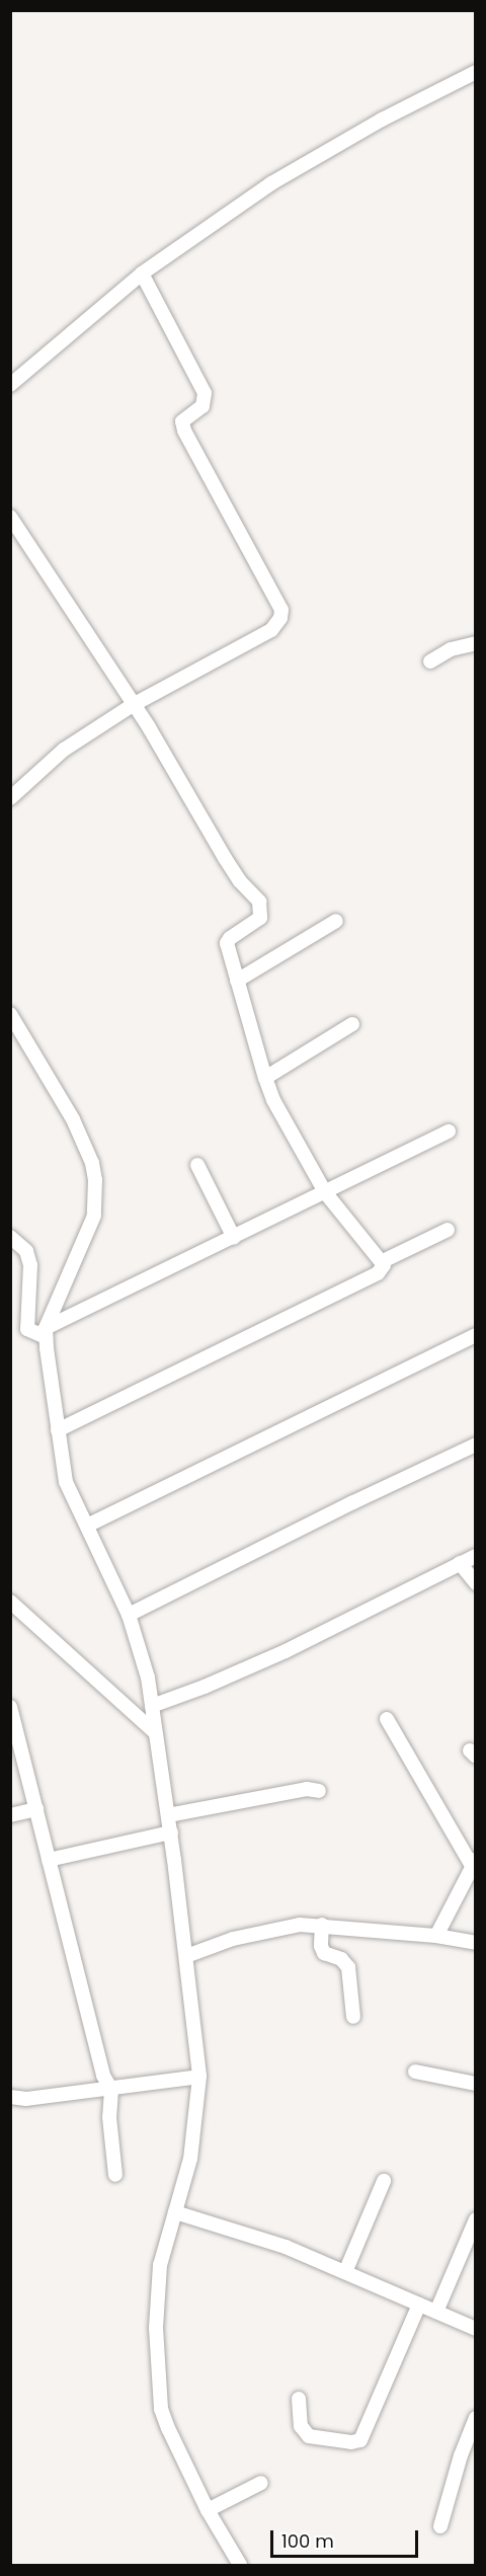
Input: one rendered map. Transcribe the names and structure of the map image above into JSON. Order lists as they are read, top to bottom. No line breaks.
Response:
{"scale_bar":"100 m"}
